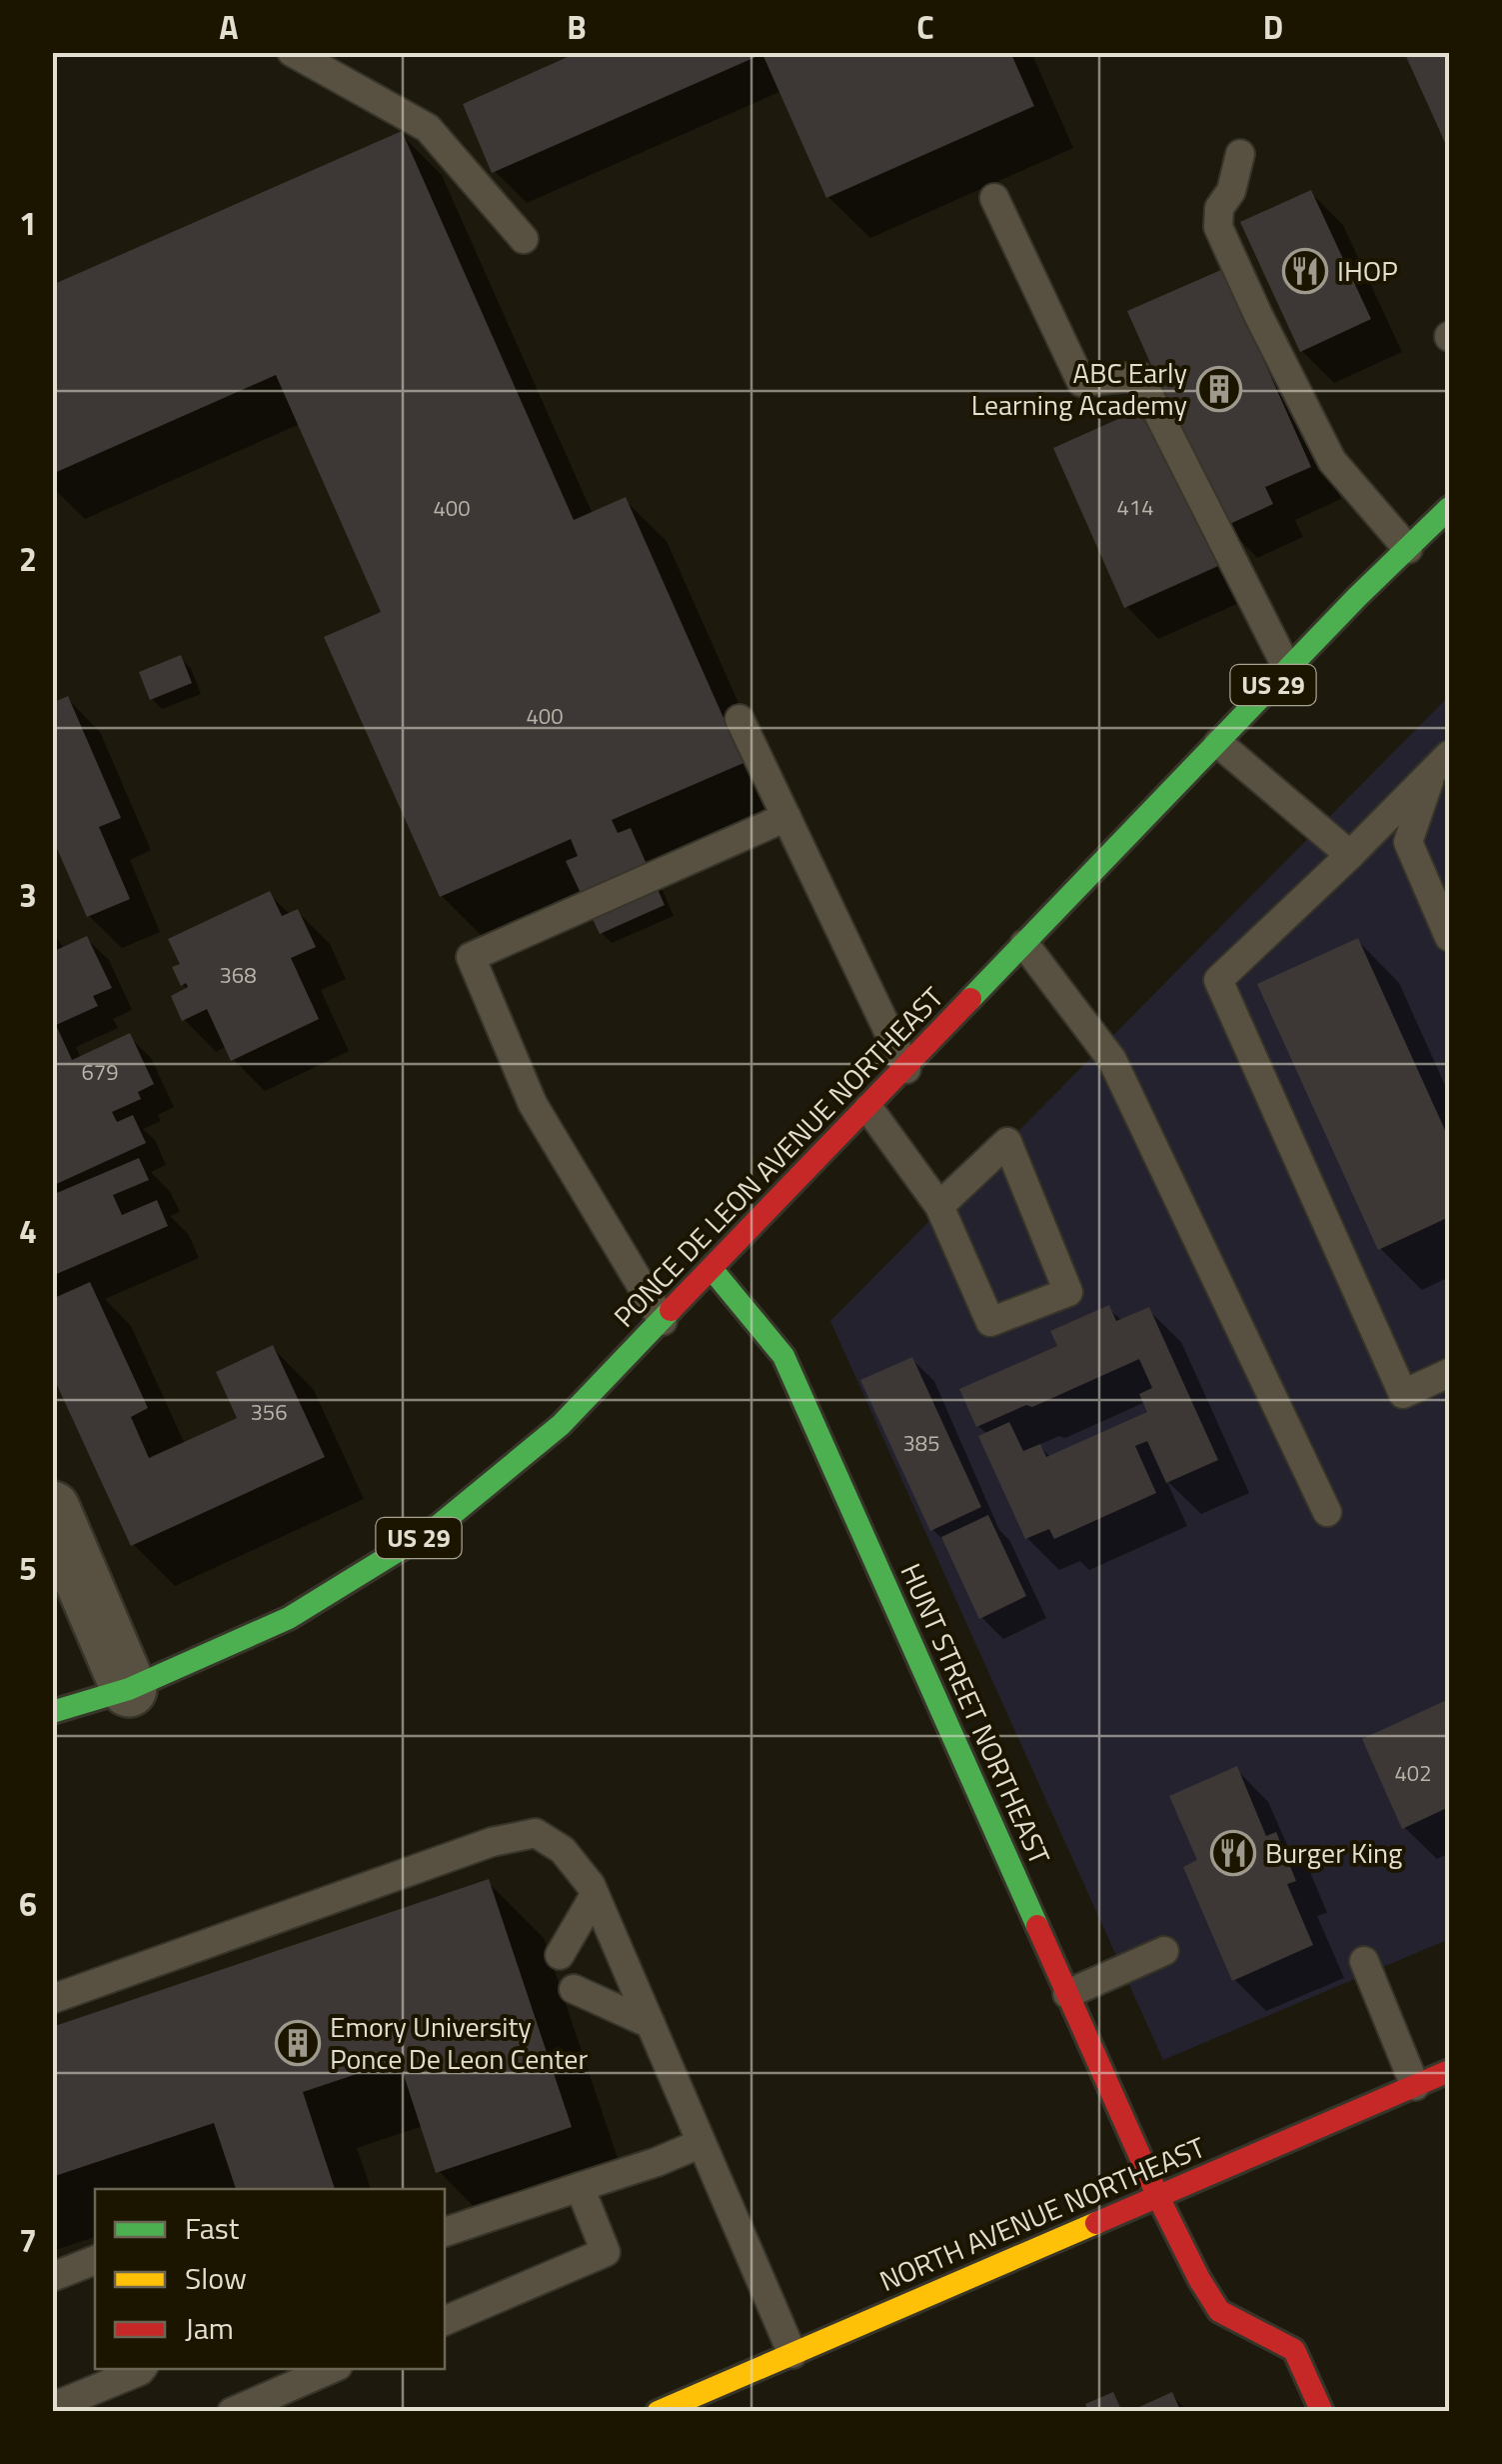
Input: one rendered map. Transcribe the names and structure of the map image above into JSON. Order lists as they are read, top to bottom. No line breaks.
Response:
{"streets":{"main road":["US 29","PONCE DE LEON AVENUE NORTHEAST","HUNT STREET NORTHEAST","NORTH AVENUE NORTHEAST"]},"crossings":[["PONCE DE LEON AVENUE NORTHEAST","HUNT STREET NORTHEAST"],["HUNT STREET NORTHEAST","NORTH AVENUE NORTHEAST"]],"places":{"restaurant":["IHOP","Burger King"],"building":["ABC Early Learning Academy","Emory University Ponce De Leon Center"]},"house_numbers":["414","400","400","368","679","356","385","402"],"legend":["Fast","Slow","Jam"],"grid":{"columns":["A","B","C","D"],"rows":["1","2","3","4","5","6","7"]}}
